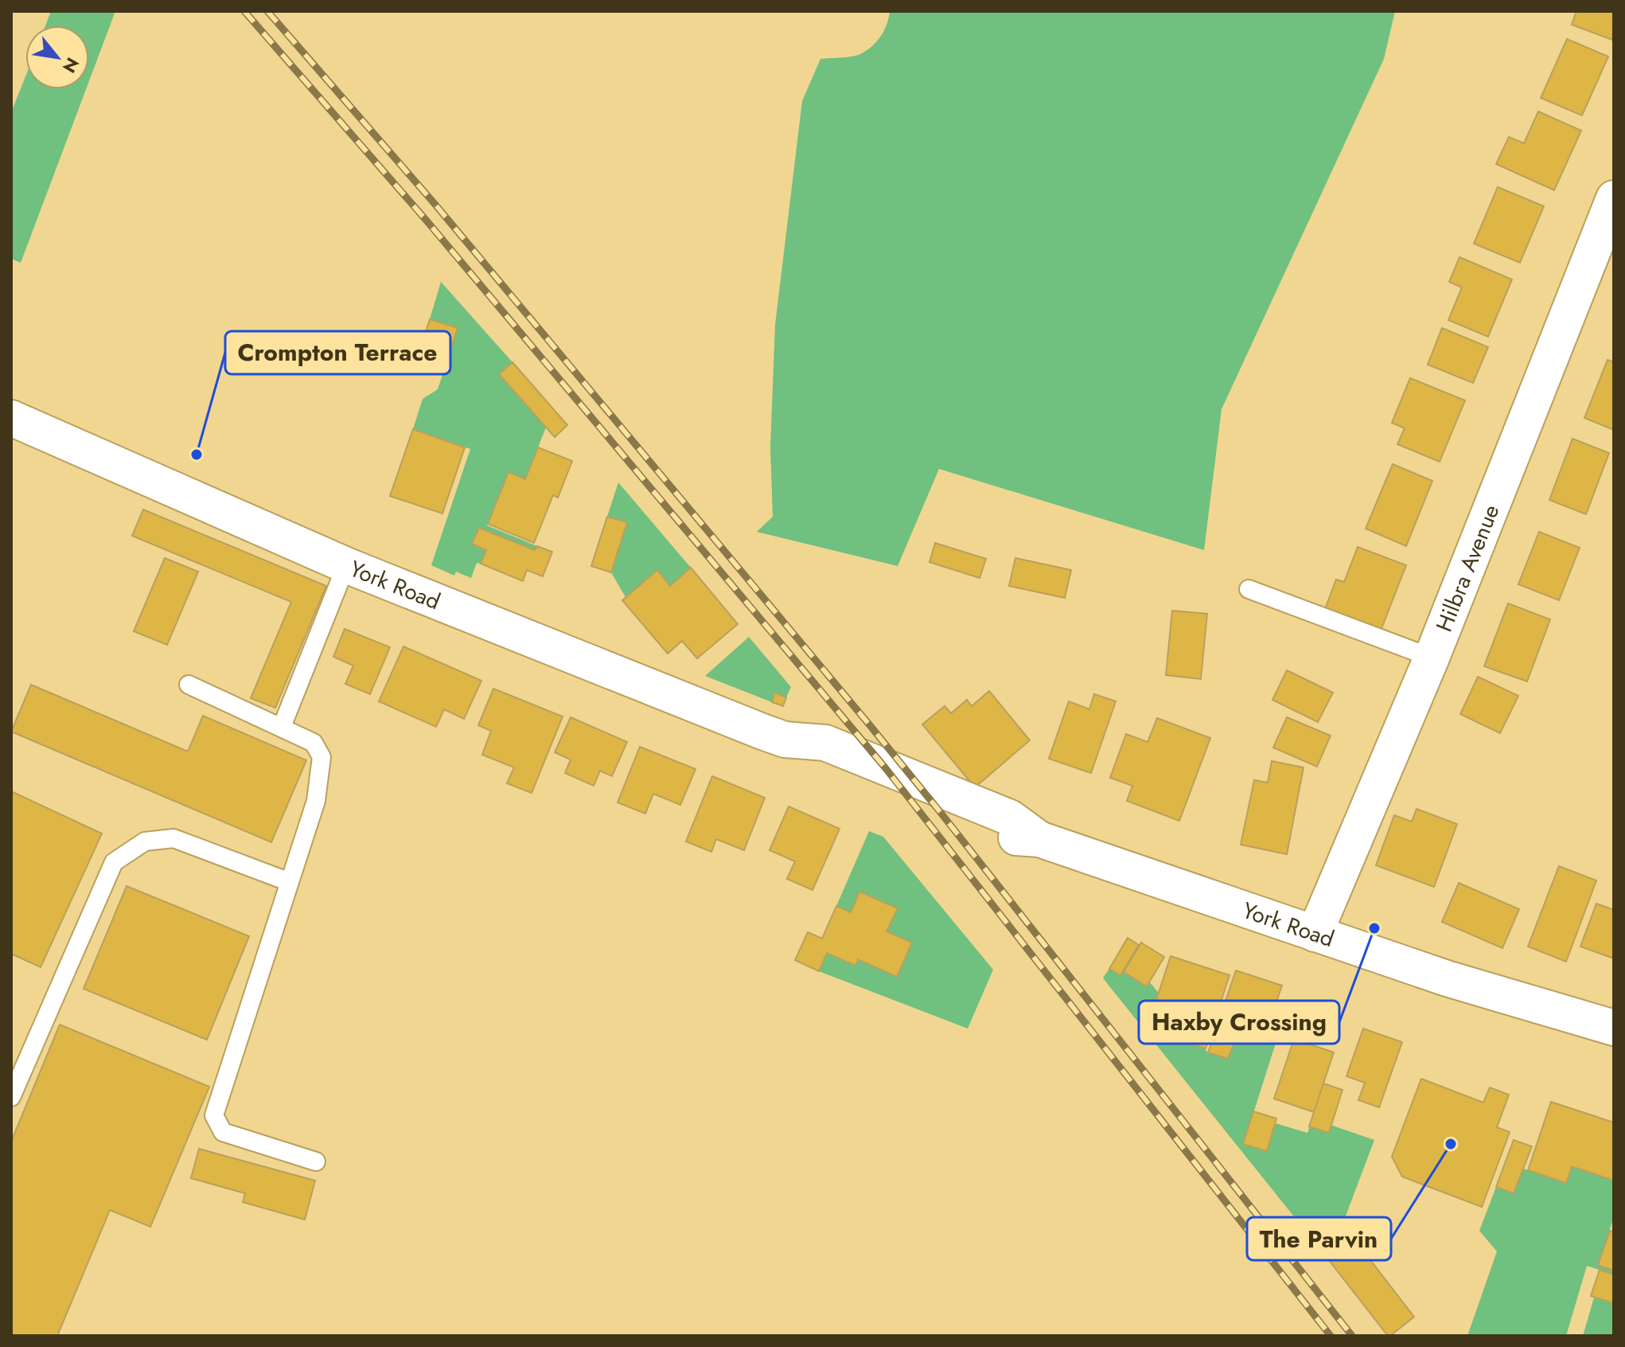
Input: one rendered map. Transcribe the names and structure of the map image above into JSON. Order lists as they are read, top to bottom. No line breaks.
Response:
{"streets":{"street":["Hilbra Avenue","York Road"]},"crossings":[["Hilbra Avenue","York Road"]],"places":["Crompton Terrace","Haxby Crossing","The Parvin"],"north":"bottom right"}
